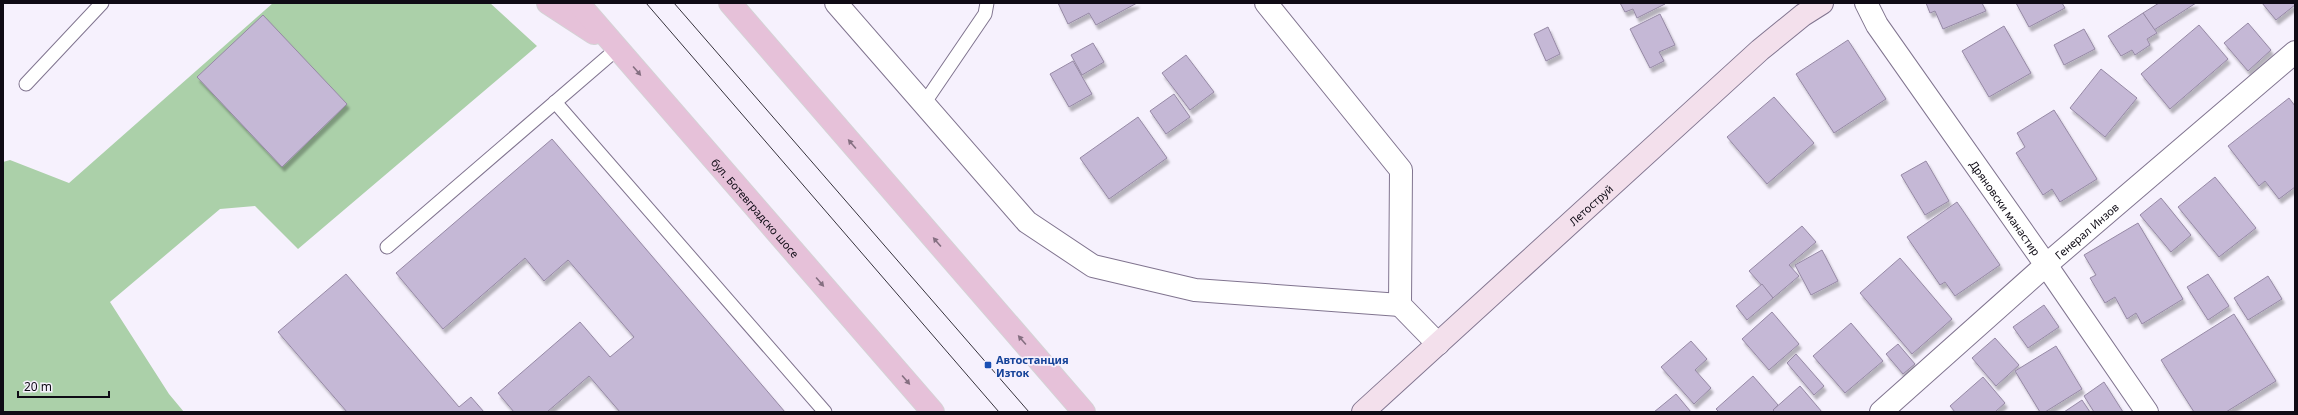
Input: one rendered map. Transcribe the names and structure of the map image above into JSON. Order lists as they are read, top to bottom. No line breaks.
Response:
{"streets":{"main road":["бул. Ботевградско шосе"],"street":["Летоструй","Дряновски манастир","Генерал Инзов"]},"crossings":[["Дряновски манастир","Генерал Инзов"]],"places":{"transit":["Автостанция Изток"]},"scale_bar":"20 m"}
